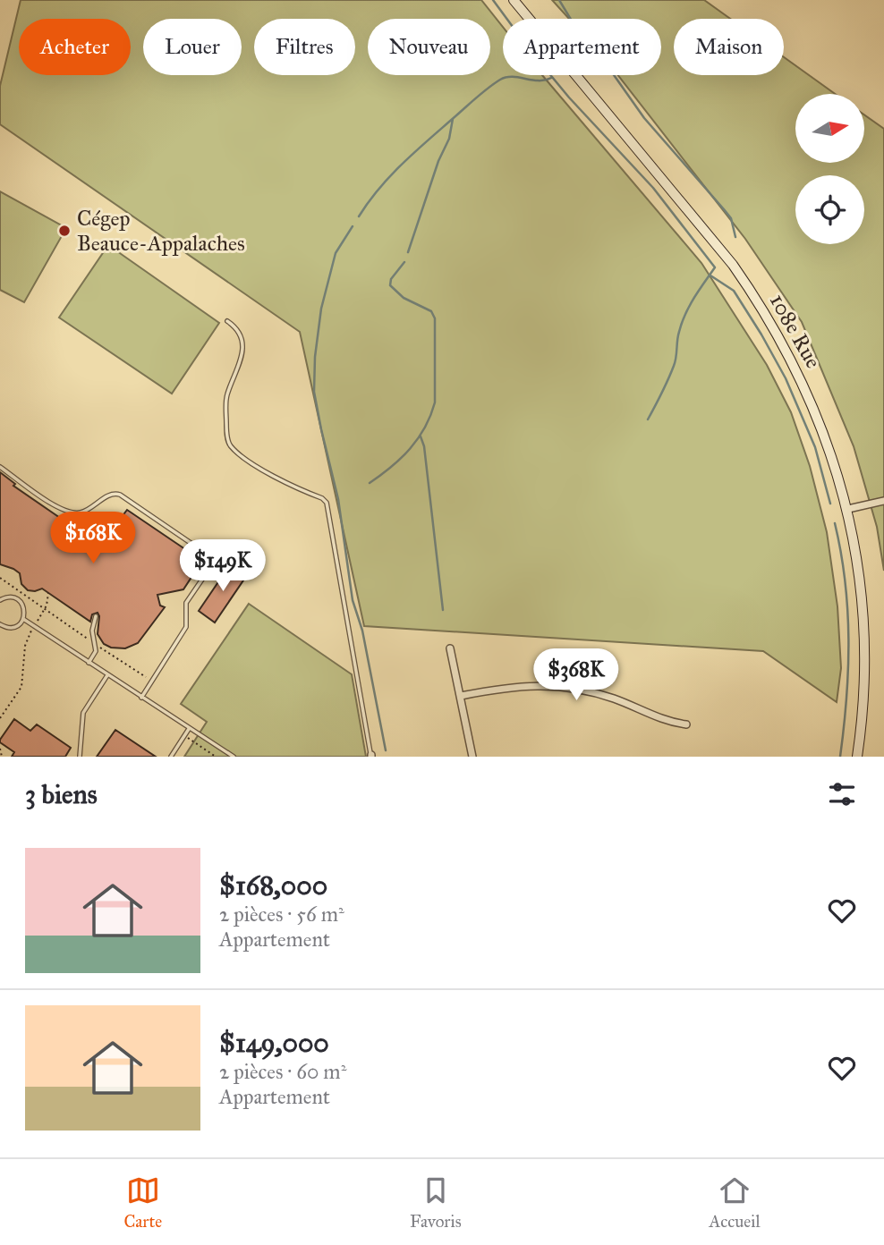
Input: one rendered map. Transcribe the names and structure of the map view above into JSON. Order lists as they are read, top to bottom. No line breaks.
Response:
{"streets":{"main road":["108e Rue"]},"places":["Cégep Beauce-Appalaches"],"north":"right","page":{"chip":["Acheter","Louer","Filtres","Nouveau","Appartement","Maison"],"price":["$168K","$149K","$368K"],"heading":"3 biens","list":[{"name":"$168,000","note":"2 pièces · 56 m² · Appartement"},{"name":"$149,000","note":"2 pièces · 60 m² · Appartement"}],"tabs":["Carte","Favoris","Accueil"]}}
